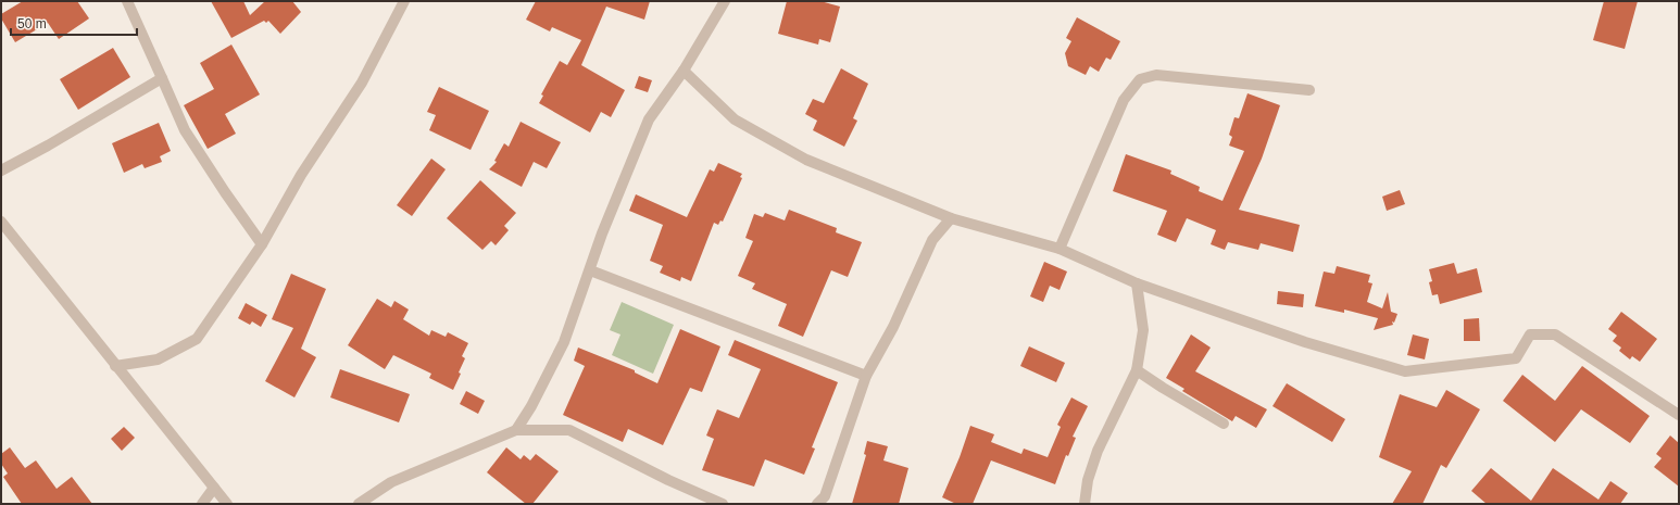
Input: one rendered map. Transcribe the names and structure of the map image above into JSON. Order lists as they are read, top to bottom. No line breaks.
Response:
{"scale_bar":"50 m"}
